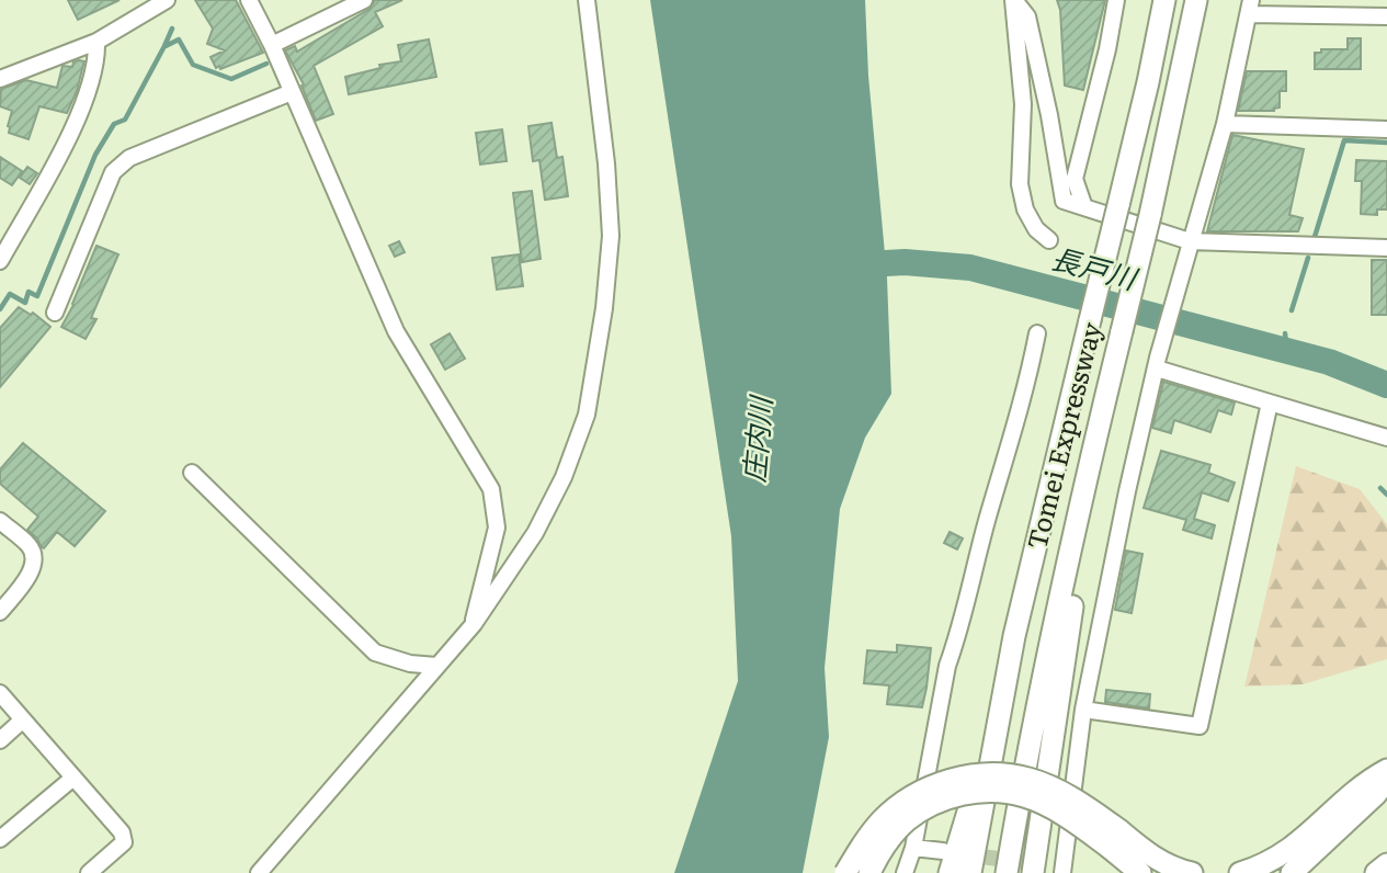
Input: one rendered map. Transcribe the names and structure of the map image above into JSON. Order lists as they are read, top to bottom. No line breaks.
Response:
{"streets":{"highway":["Tomei Expressway"]},"water":["長戸川","庄内川"]}
